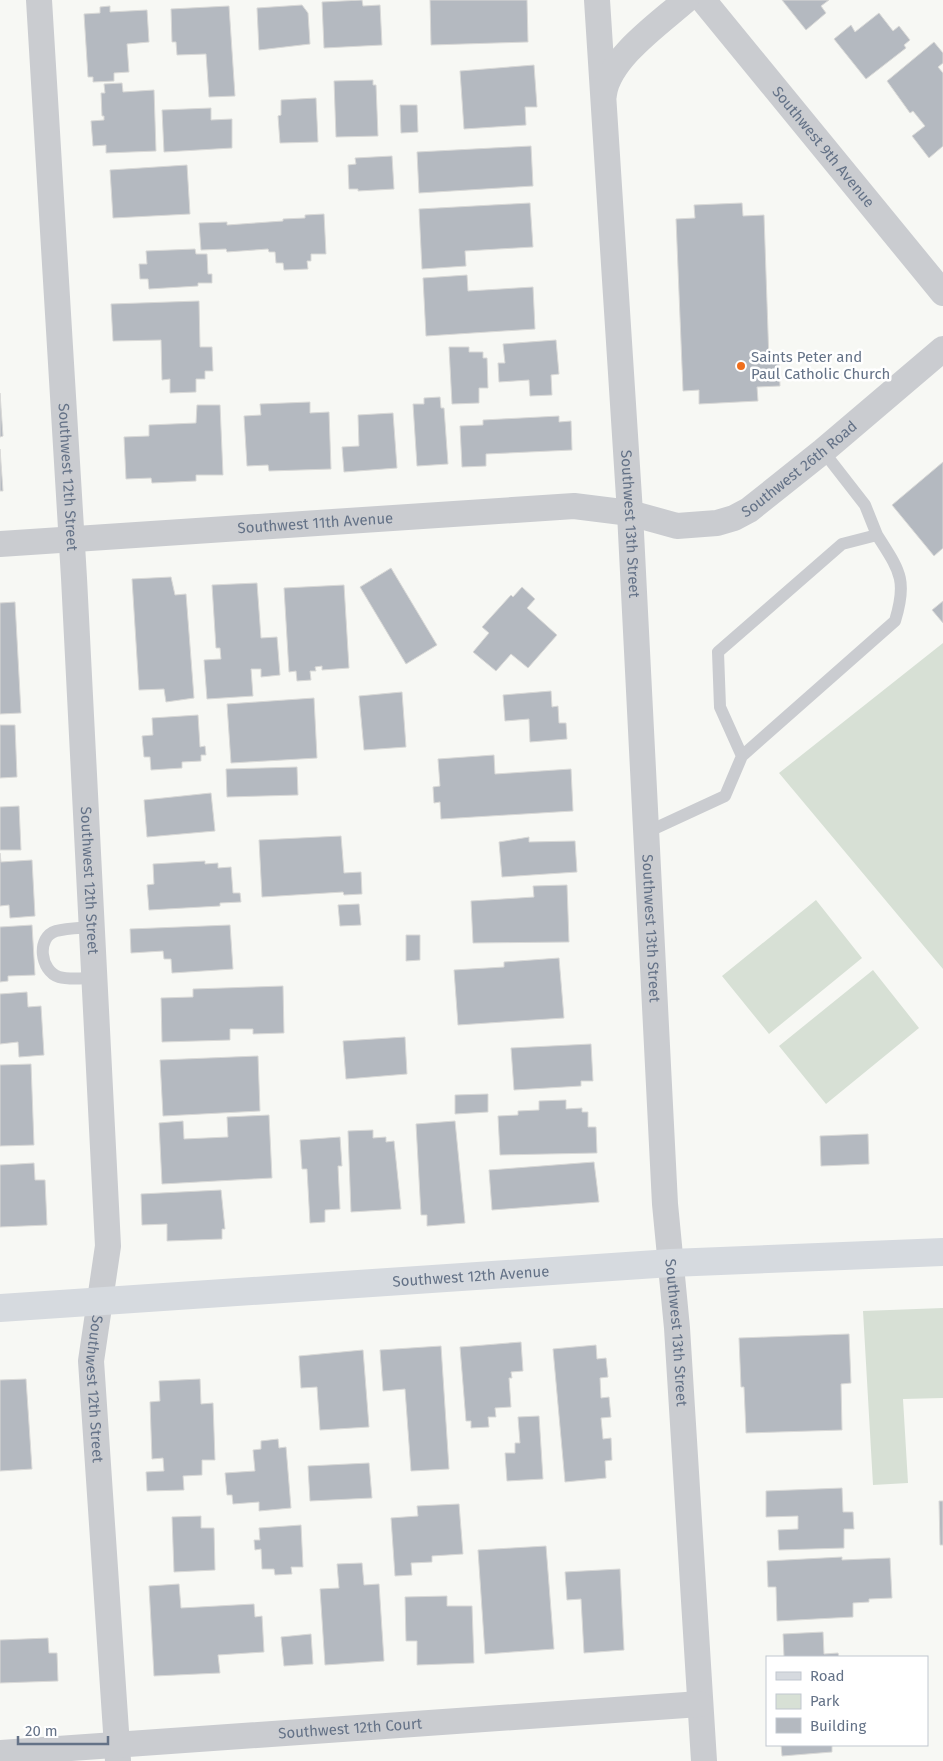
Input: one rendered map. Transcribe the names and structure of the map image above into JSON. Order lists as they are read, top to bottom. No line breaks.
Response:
{"streets":{"main road":["Southwest 12th Avenue"],"street":["Southwest 9th Avenue","Southwest 26th Road","Southwest 12th Street","Southwest 11th Avenue","Southwest 13th Street","Southwest 12th Court"]},"crossings":[["Southwest 26th Road","Southwest 11th Avenue"],["Southwest 26th Road","Southwest 13th Street"],["Southwest 12th Street","Southwest 11th Avenue"],["Southwest 12th Street","Southwest 12th Avenue"],["Southwest 12th Street","Southwest 12th Court"],["Southwest 11th Avenue","Southwest 13th Street"],["Southwest 13th Street","Southwest 12th Avenue"],["Southwest 13th Street","Southwest 12th Court"]],"places":["Saints Peter and Paul Catholic Church"],"legend":["Road","Park","Building"],"scale_bar":"20 m"}
